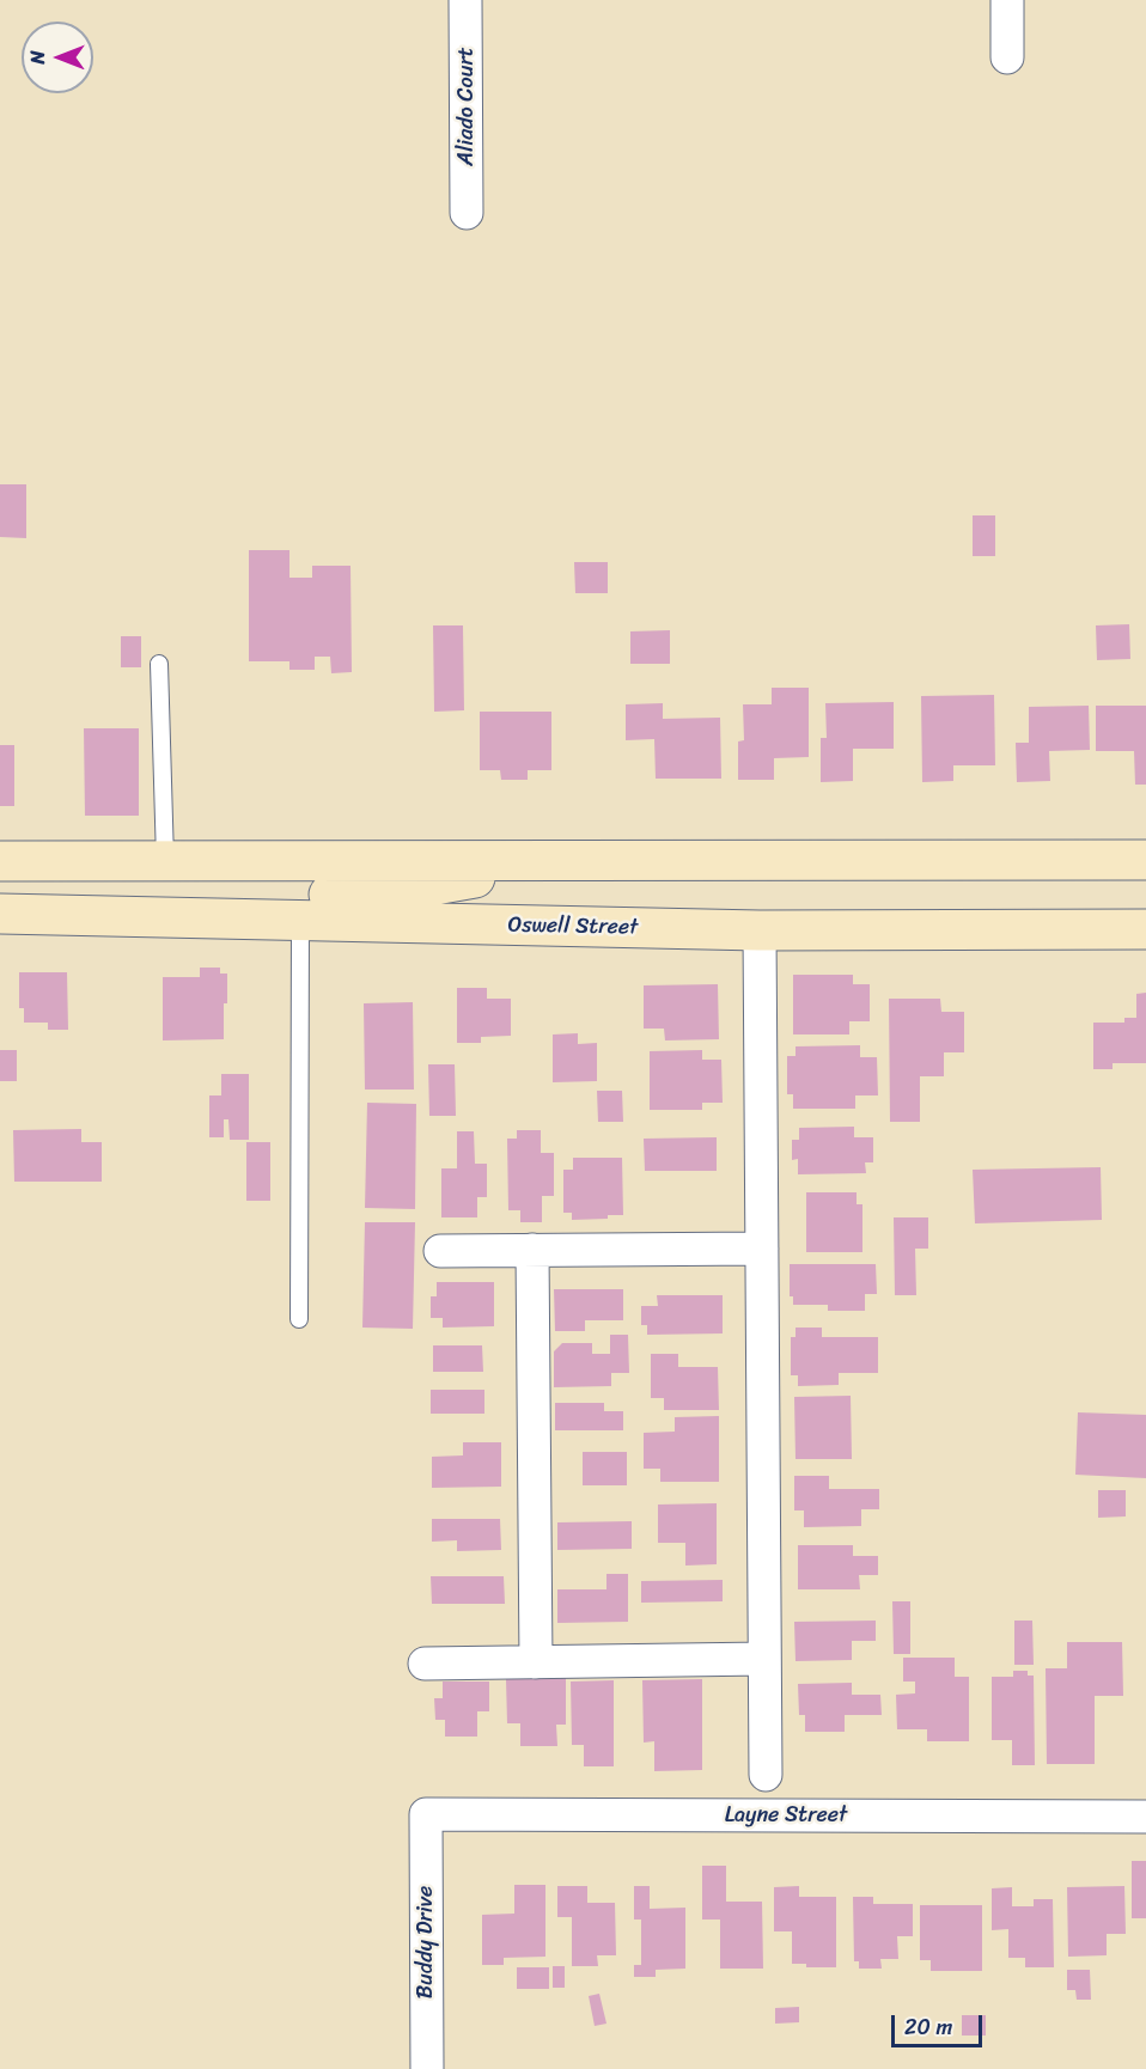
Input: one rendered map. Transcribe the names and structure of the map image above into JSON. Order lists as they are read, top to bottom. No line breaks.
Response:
{"streets":{"main road":["Oswell Street"],"street":["Aliado Court","Layne Street","Buddy Drive"]},"crossings":[["Layne Street","Buddy Drive"]],"scale_bar":"20 m","north":"left"}
